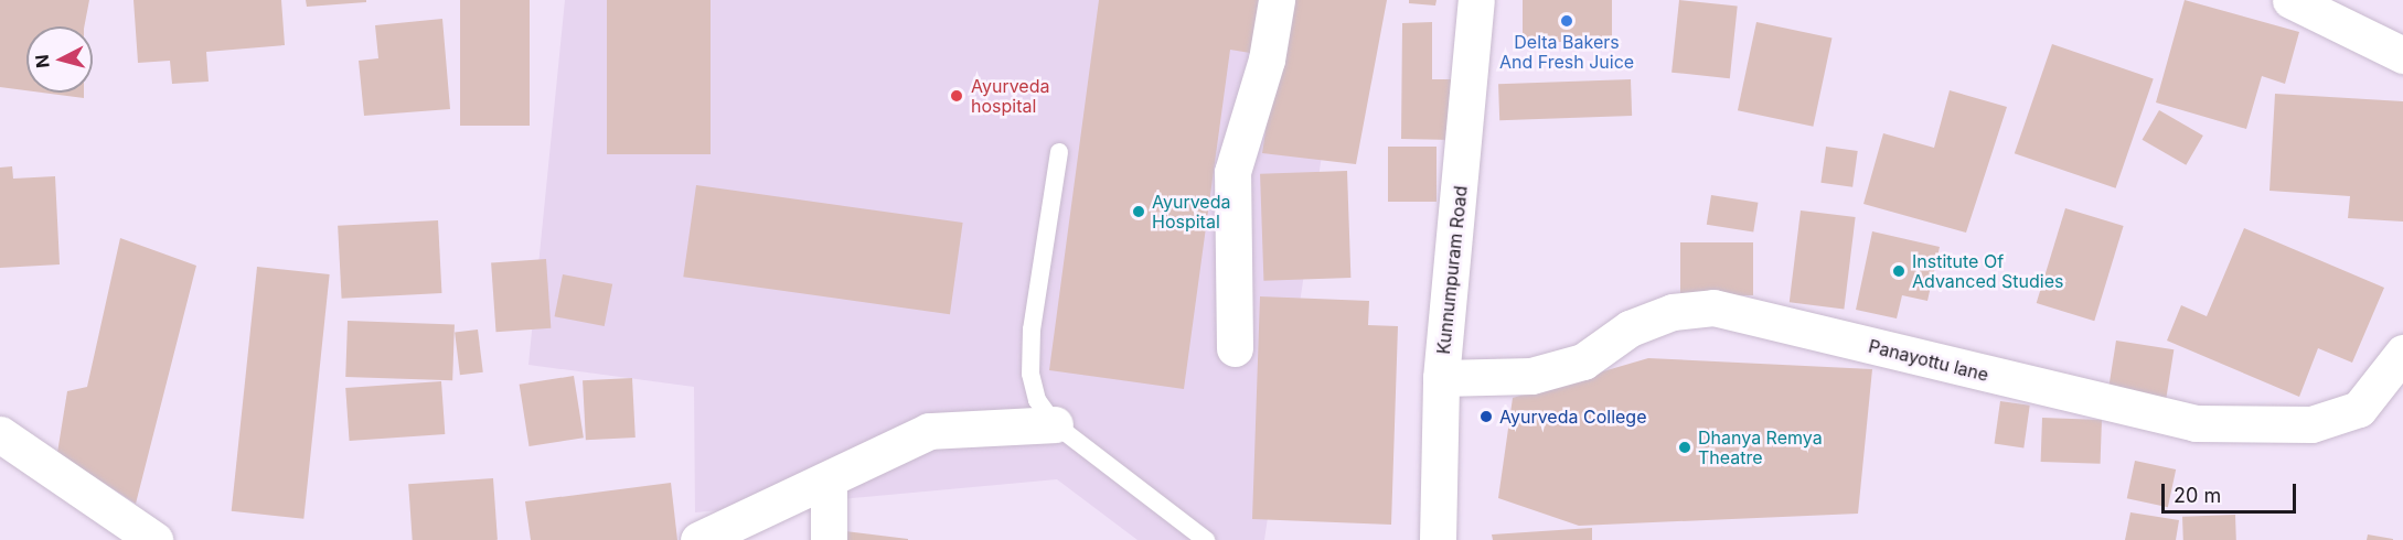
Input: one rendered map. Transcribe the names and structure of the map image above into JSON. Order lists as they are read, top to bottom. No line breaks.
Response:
{"streets":{"street":["Kunnumpuram Road","Panayottu lane"]},"crossings":[["Kunnumpuram Road","Panayottu lane"]],"places":["Delta Bakers And Fresh Juice","Ayurveda hospital","Ayurveda Hospital","Institute Of Advanced Studies","Ayurveda College","Dhanya Remya Theatre"],"scale_bar":"20 m","north":"left"}
